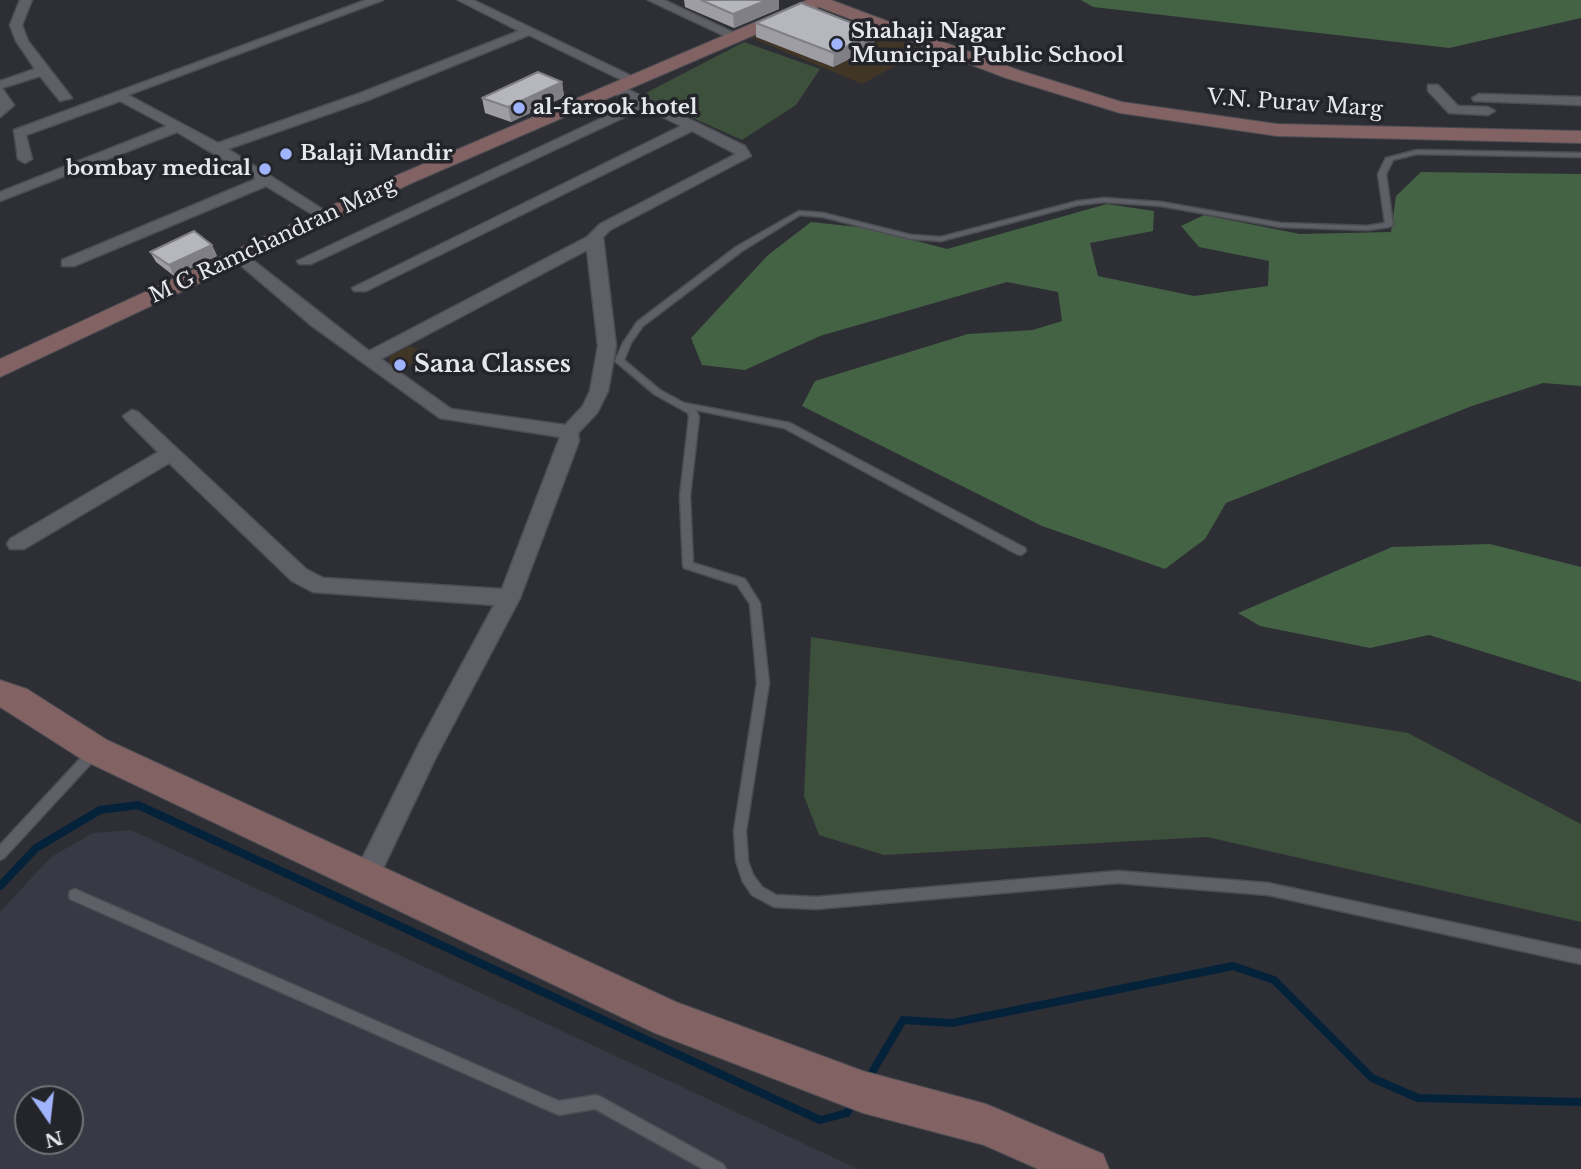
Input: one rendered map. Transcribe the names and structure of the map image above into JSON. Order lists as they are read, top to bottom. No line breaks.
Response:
{"streets":{"street":["V.N. Purav Marg","M G Ramchandran Marg"]},"crossings":[["V.N. Purav Marg","M G Ramchandran Marg"]],"places":["Shahaji Nagar Municipal Public School","al-farook hotel","Balaji Mandir","bombay medical","Sana Classes"],"north":"bottom"}
